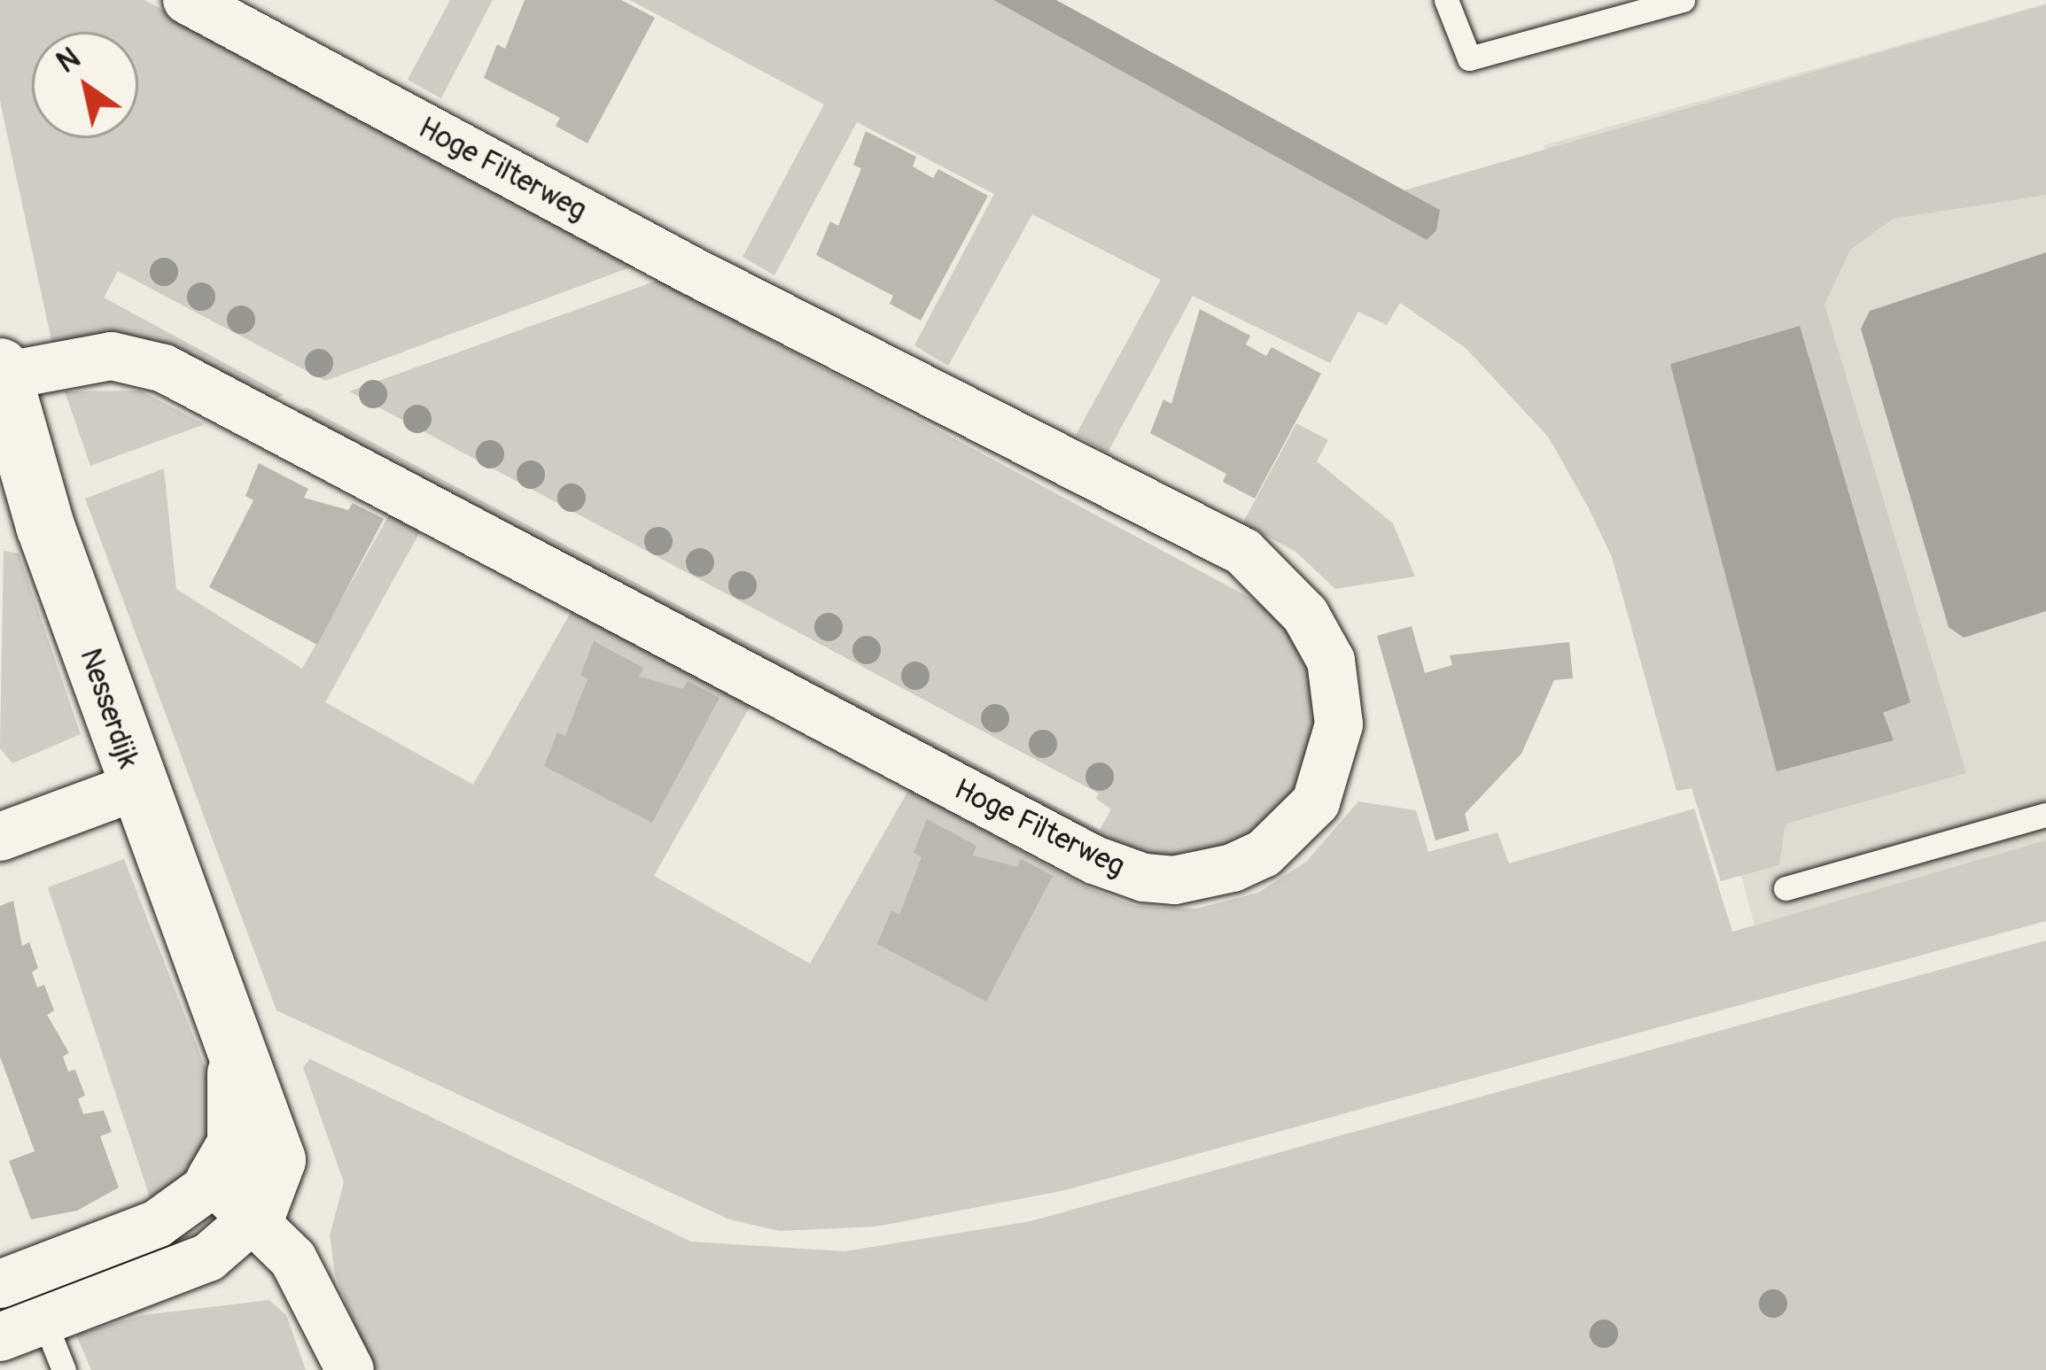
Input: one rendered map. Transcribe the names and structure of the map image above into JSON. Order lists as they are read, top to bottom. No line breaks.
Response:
{"streets":{"street":["Hoge Filterweg","Nesserdijk"]},"crossings":[["Hoge Filterweg","Nesserdijk"]],"north":"top left"}
